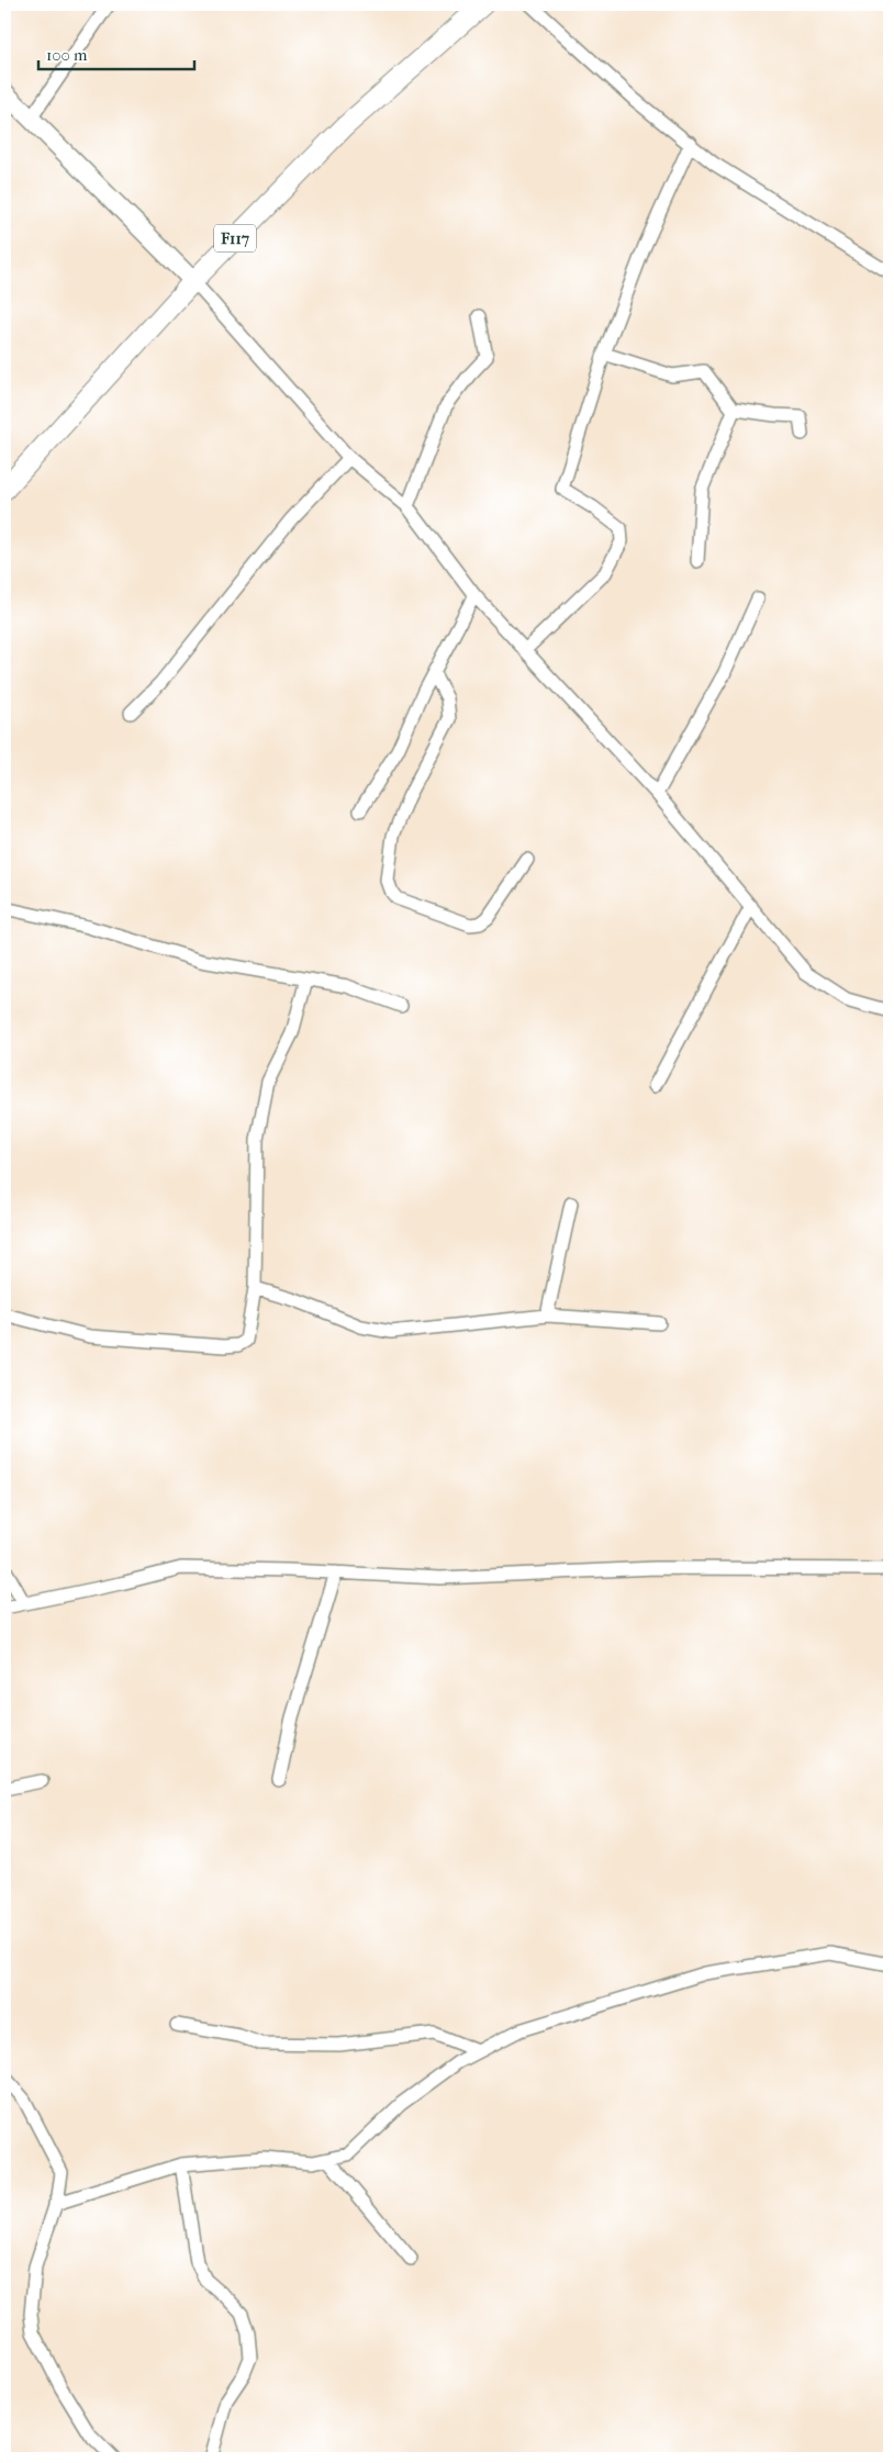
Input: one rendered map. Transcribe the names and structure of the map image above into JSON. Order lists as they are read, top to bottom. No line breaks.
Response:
{"streets":{"main road":["F117"]},"scale_bar":"100 m"}
